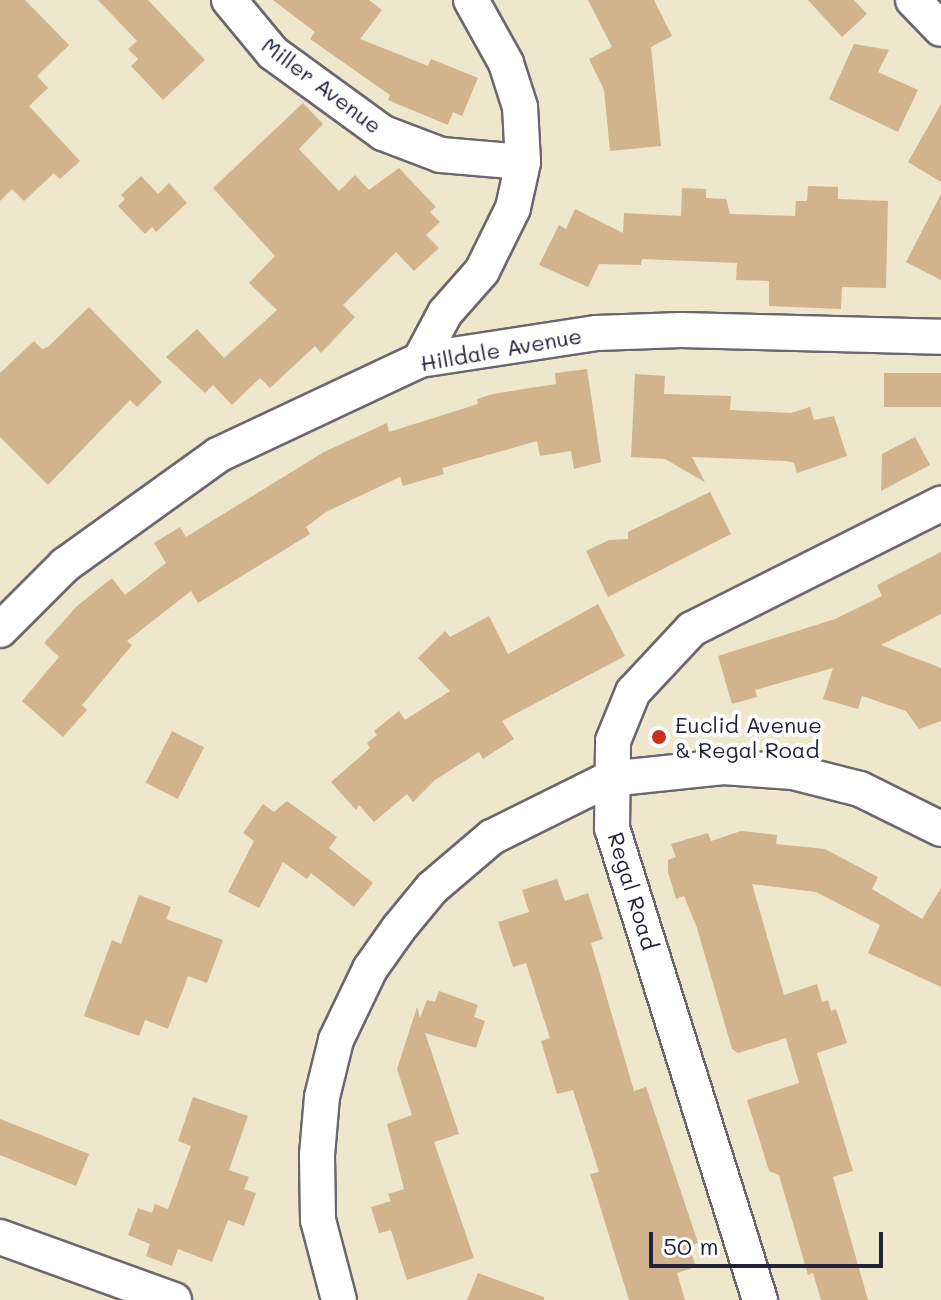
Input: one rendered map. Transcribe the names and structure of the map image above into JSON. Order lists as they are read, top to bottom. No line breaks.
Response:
{"streets":{"street":["Miller Avenue","Hilldale Avenue","Regal Road"]},"places":["Euclid Avenue & Regal Road"],"scale_bar":"50 m"}
